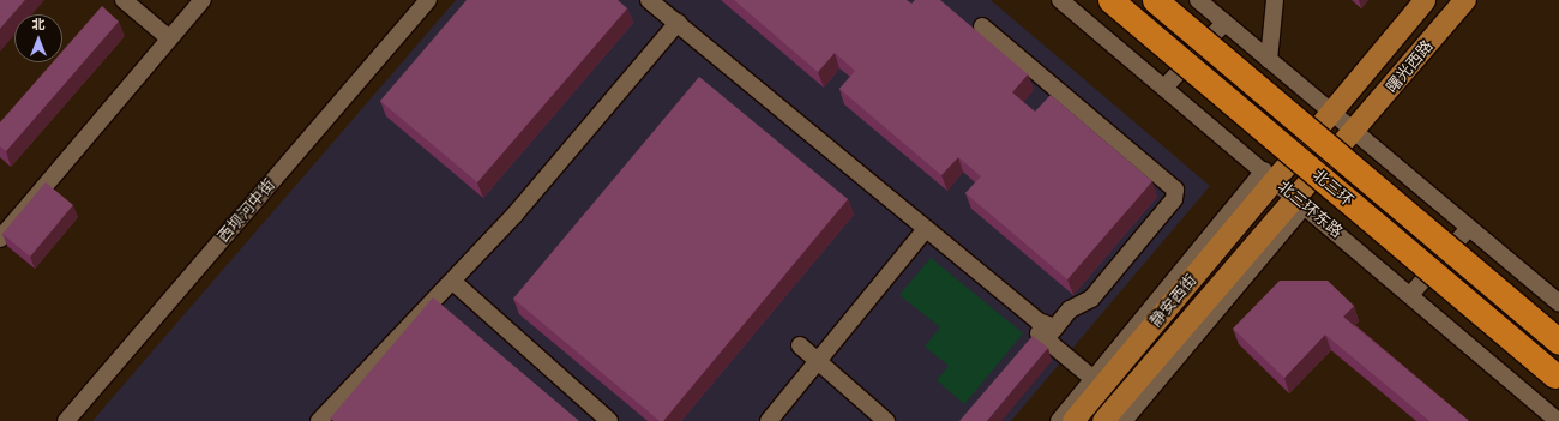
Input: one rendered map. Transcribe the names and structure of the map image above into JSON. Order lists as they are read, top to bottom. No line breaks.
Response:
{"streets":{"highway":["北三环"],"main road":["曙光西路","静安西街"],"street":["北三环东路","西坝河中街"]},"crossings":[["曙光西路","北三环东路"],["曙光西路","静安西街"],["北三环东路","静安西街"]],"north":"top"}
